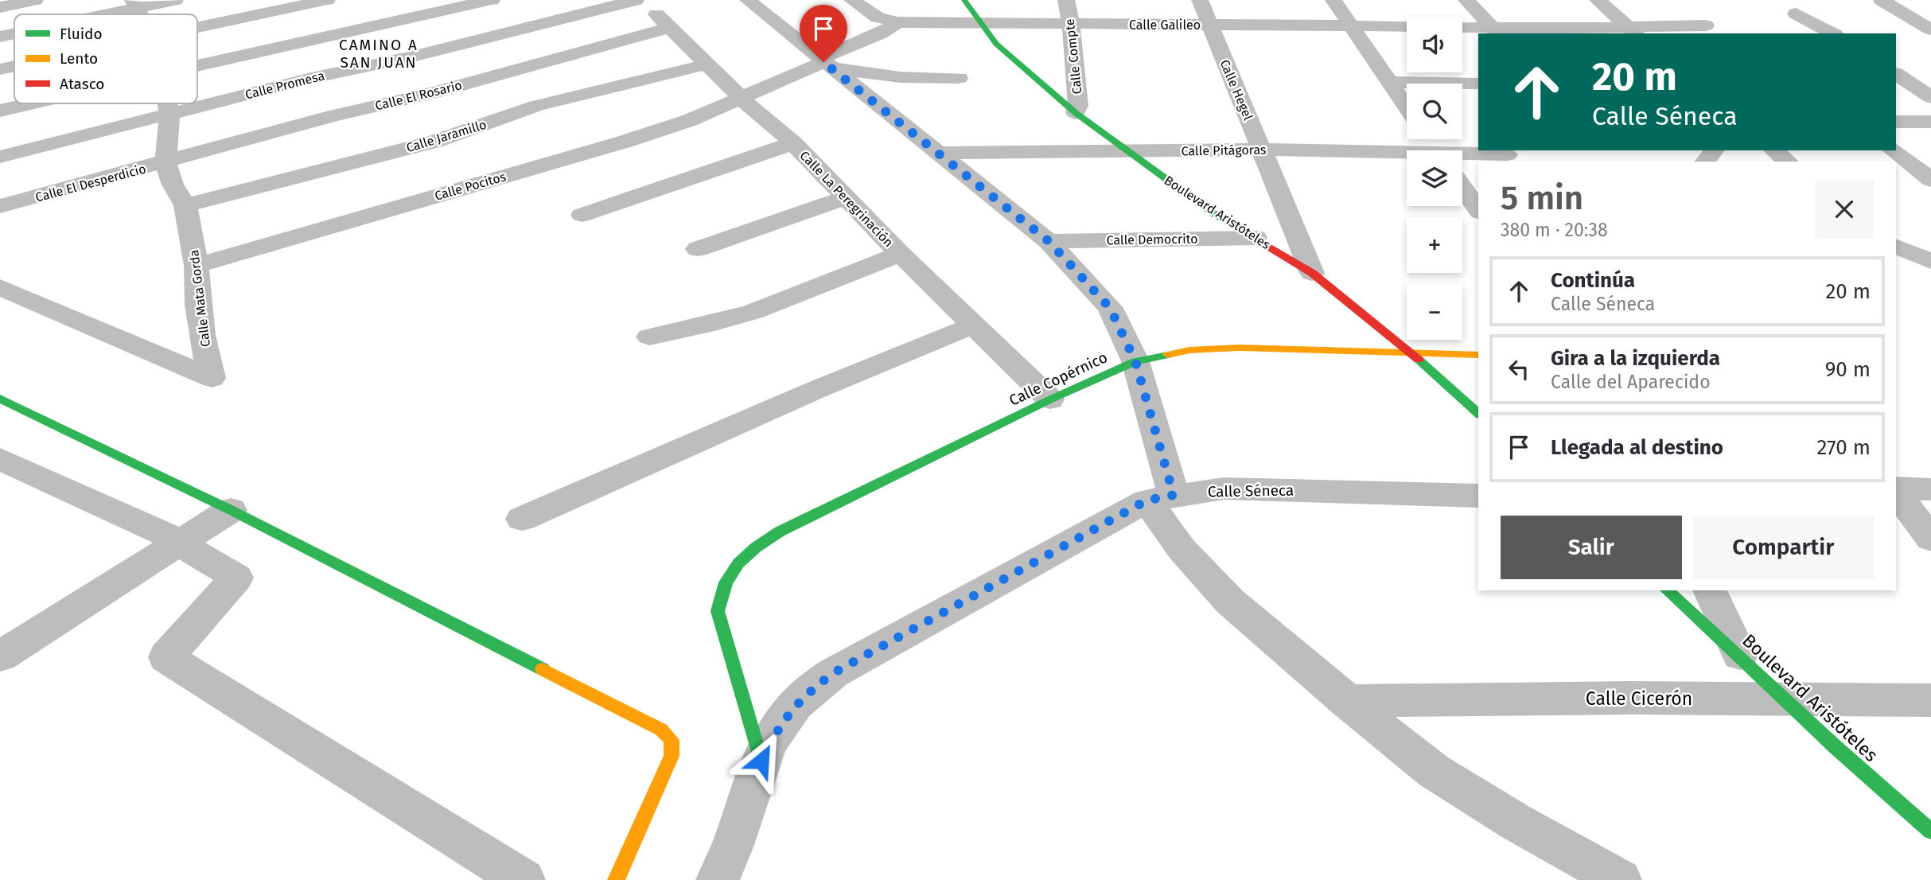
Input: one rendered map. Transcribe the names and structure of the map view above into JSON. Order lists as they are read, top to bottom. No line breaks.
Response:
{"streets":{"street":["Calle Galileo","Calle Compte","Calle Promesa","Calle Hegel","Calle El Rosario","Calle Jaramillo","Calle Pitágoras","Calle El Desperdicio","Calle Pocitos","Calle La Peregrinación","Boulevard Aristóteles","Calle Democrito","Calle Mata Gorda","Calle Copérnico","Calle Séneca","Calle Cicerón"]},"crossings":[["Calle Galileo","Calle Compte"],["Calle Galileo","Calle Hegel"],["Calle Galileo","Calle Pocitos"],["Calle Galileo","Boulevard Aristóteles"],["Calle Compte","Boulevard Aristóteles"],["Calle Promesa","Calle El Rosario"],["Calle Promesa","Calle Mata Gorda"],["Calle Hegel","Calle Pitágoras"],["Calle Hegel","Boulevard Aristóteles"],["Calle El Rosario","Calle El Desperdicio"],["Calle El Rosario","Calle La Peregrinación"],["Calle El Rosario","Calle Mata Gorda"],["Calle Jaramillo","Calle La Peregrinación"],["Calle Jaramillo","Calle Mata Gorda"],["Calle Pitágoras","Boulevard Aristóteles"],["Calle El Desperdicio","Calle Mata Gorda"],["Calle Pocitos","Calle La Peregrinación"],["Calle Pocitos","Calle Mata Gorda"],["Calle La Peregrinación","Calle Copérnico"],["Boulevard Aristóteles","Calle Democrito"],["Boulevard Aristóteles","Calle Copérnico"],["Boulevard Aristóteles","Calle Cicerón"],["Calle Copérnico","Calle Séneca"]],"districts":["CAMINO A SAN JUAN"],"legend":["Fluido","Lento","Atasco"],"page":{"map_buttons":["+","−"],"turn":["20 m","Calle Séneca"],"heading":["5 min","380 m · 20:38"],"list":[{"name":"Continúa","note":"Calle Séneca","value":"20 m"},{"name":"Gira a la izquierda","note":"Calle del Aparecido","value":"90 m"},{"name":"Llegada al destino","value":"270 m"}],"buttons":["Salir","Compartir"]}}
